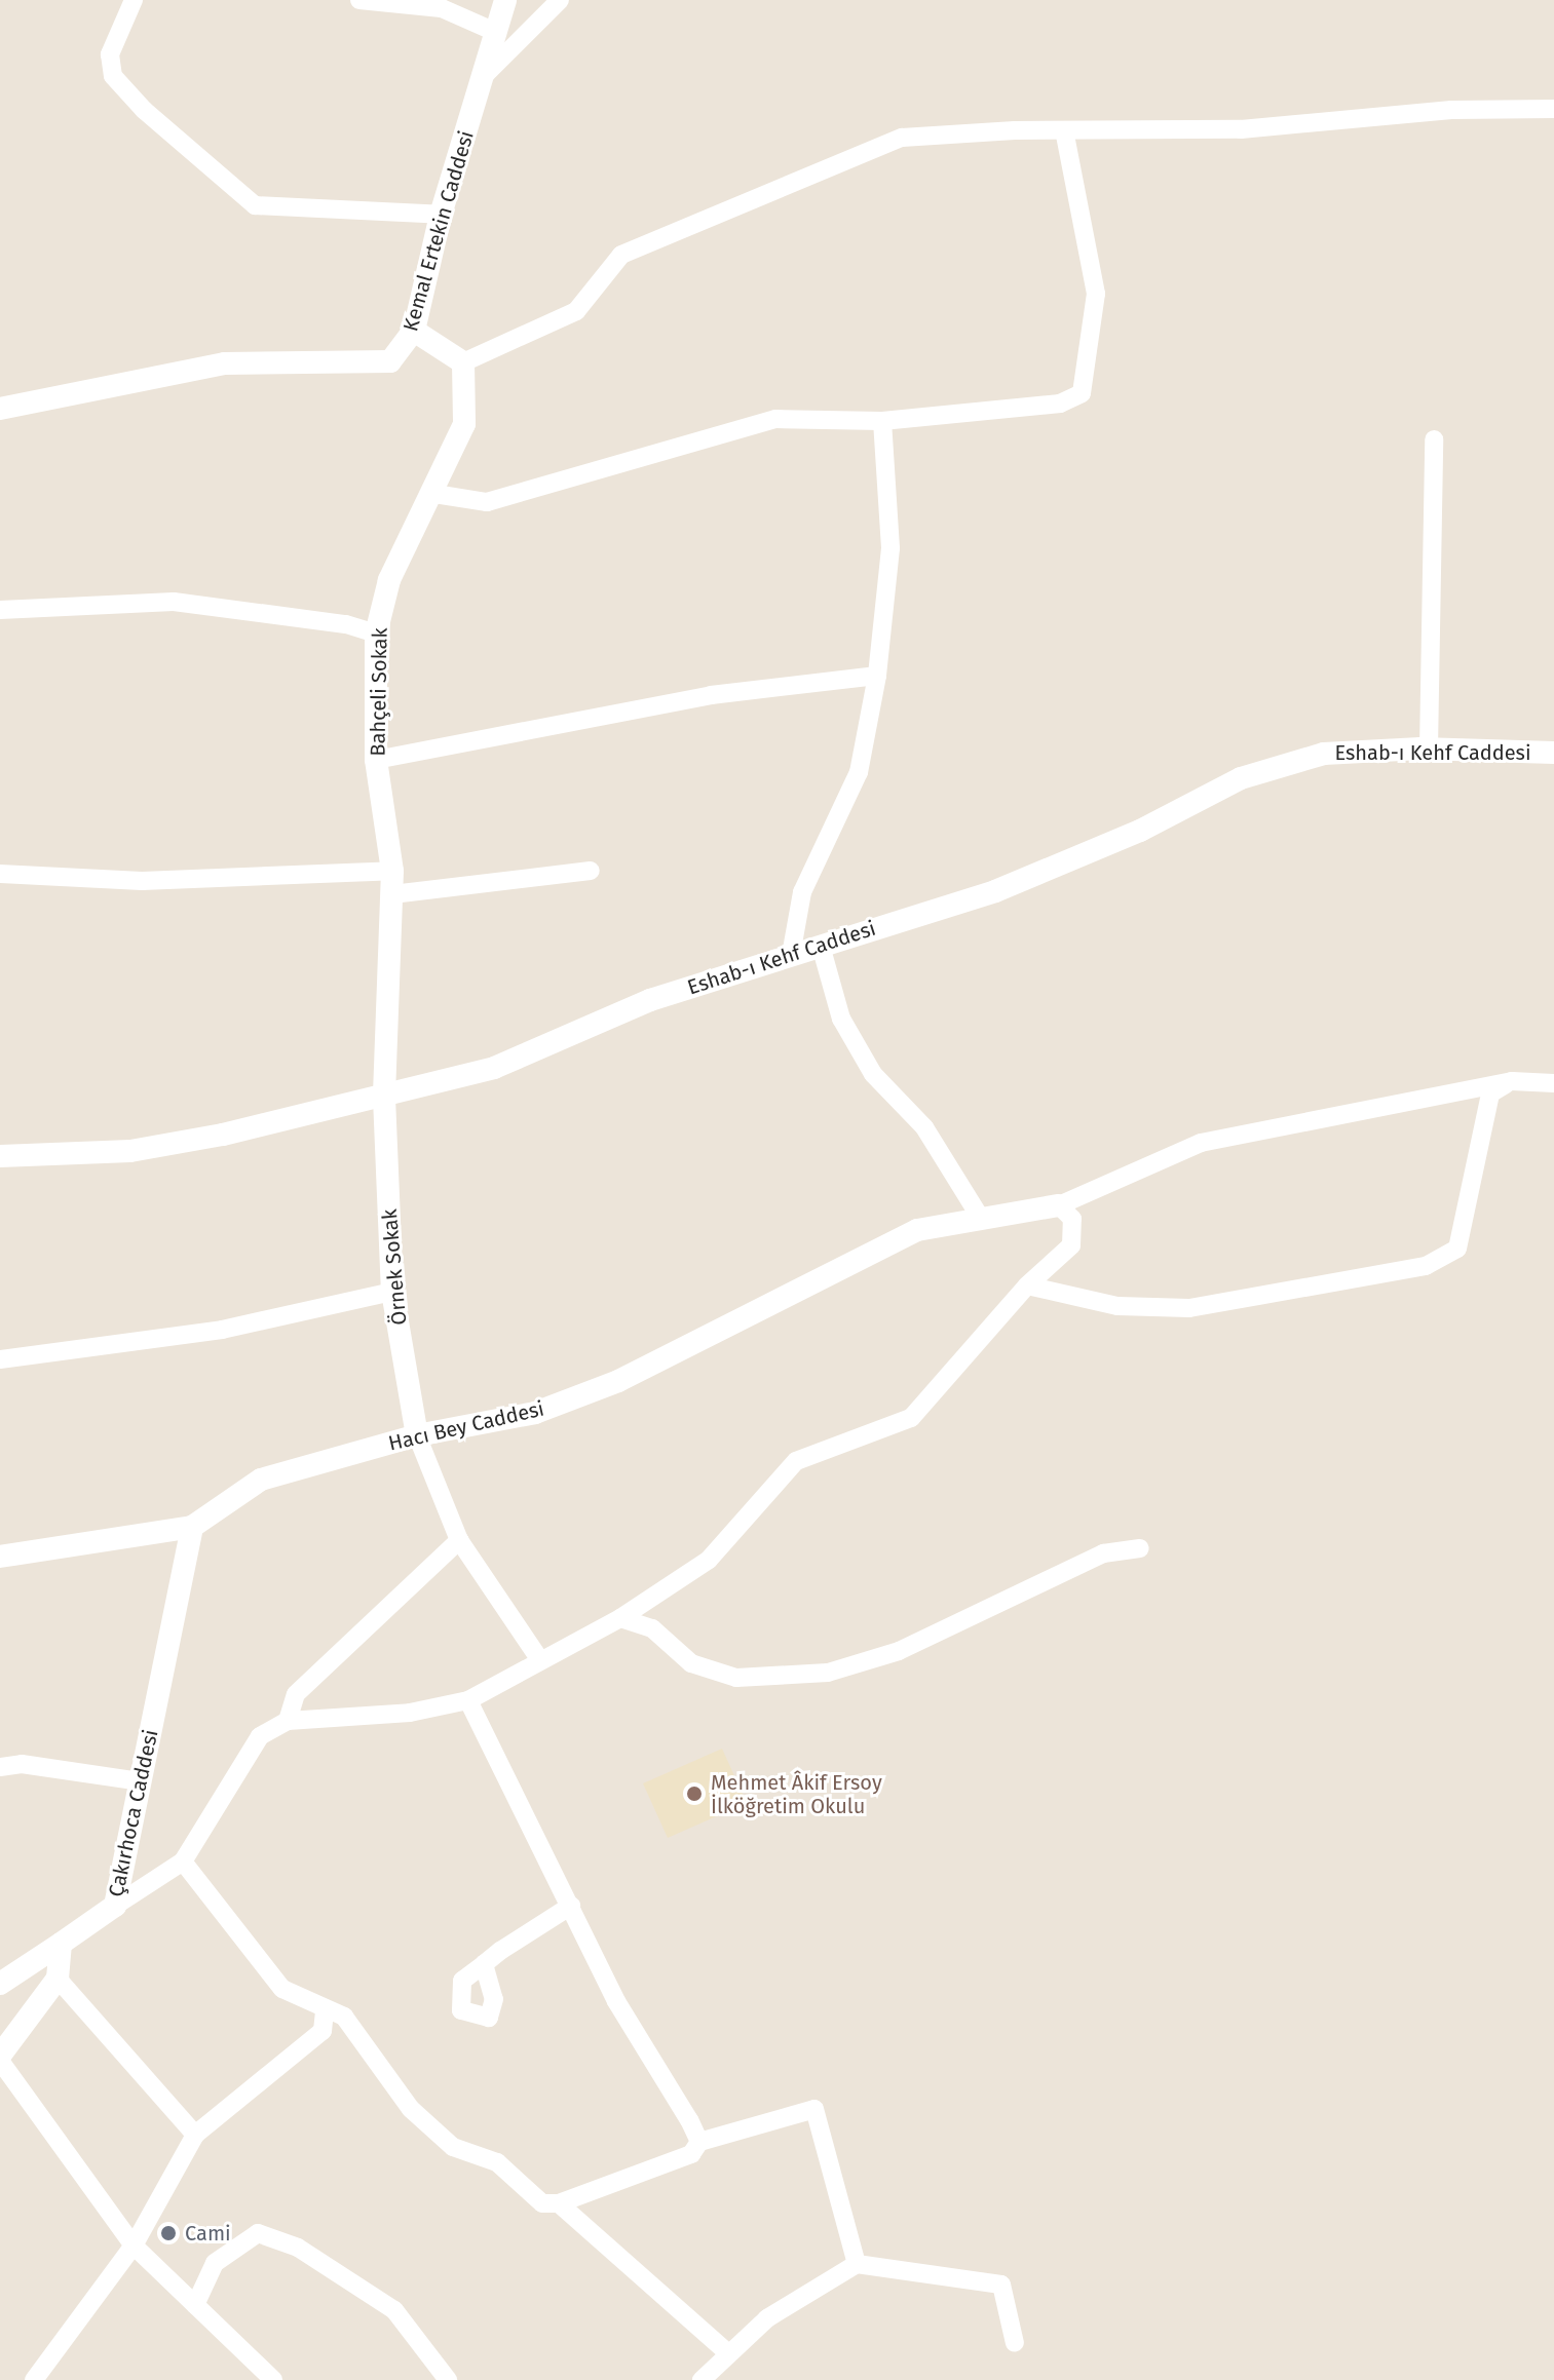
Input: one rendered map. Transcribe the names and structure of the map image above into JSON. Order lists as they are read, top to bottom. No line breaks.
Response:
{"streets":{"street":["Kemal Ertekin Caddesi","Bahçeli Sokak","Eshab-ı Kehf Caddesi","Örnek Sokak","Hacı Bey Caddesi","Çakırhoca Caddesi"]},"crossings":[["Bahçeli Sokak","Eshab-ı Kehf Caddesi"],["Bahçeli Sokak","Örnek Sokak"],["Eshab-ı Kehf Caddesi","Örnek Sokak"],["Örnek Sokak","Hacı Bey Caddesi"],["Hacı Bey Caddesi","Çakırhoca Caddesi"]],"places":["Mehmet Âkif Ersoy İlköğretim Okulu","Cami"]}
